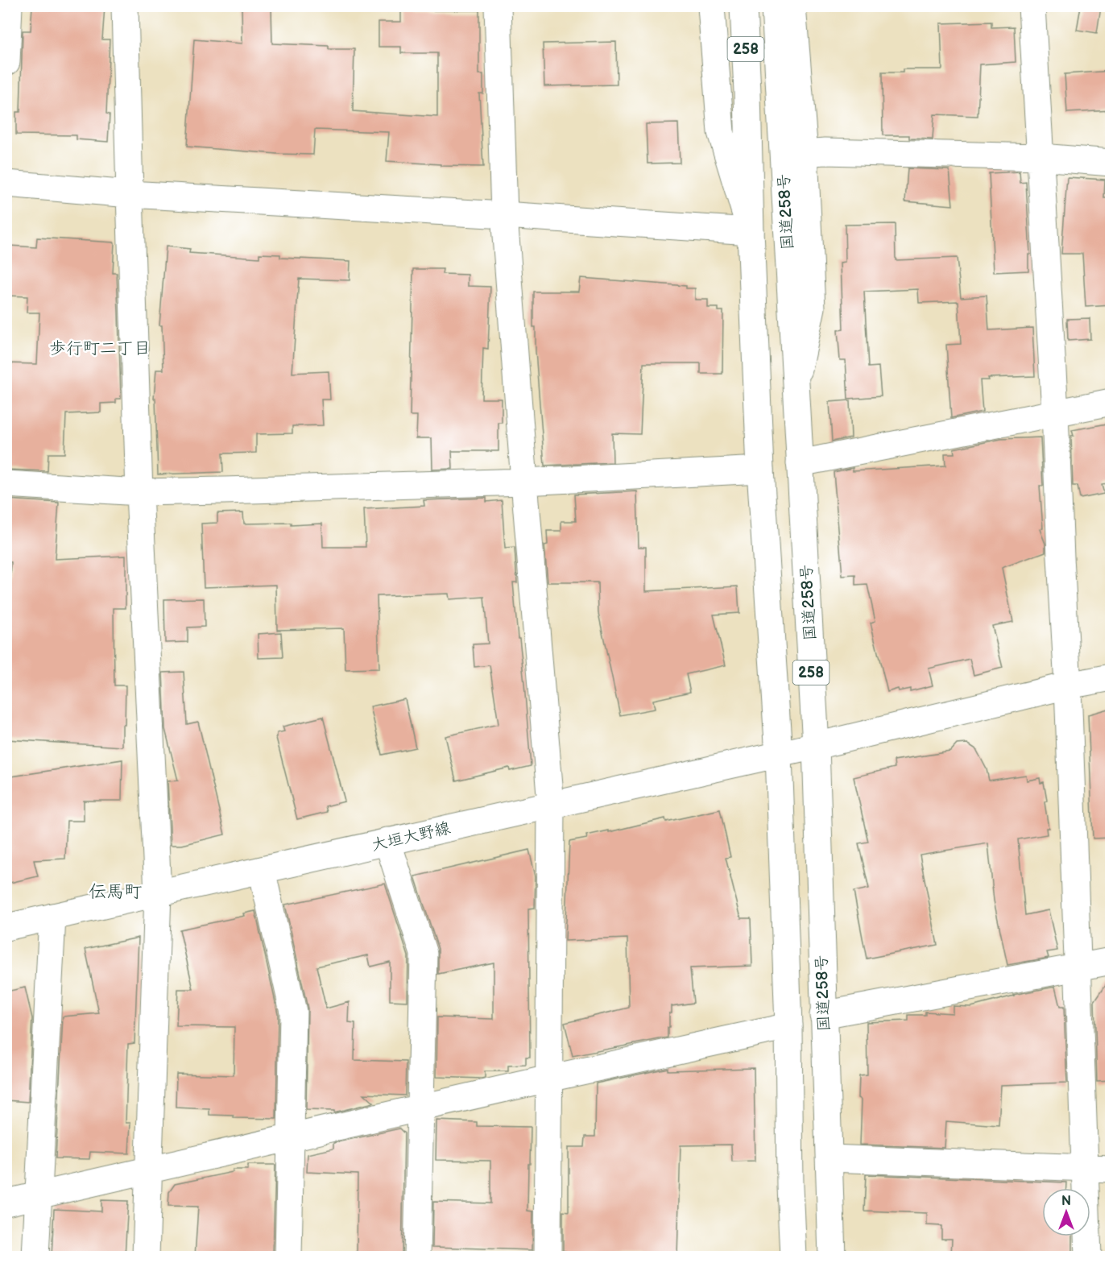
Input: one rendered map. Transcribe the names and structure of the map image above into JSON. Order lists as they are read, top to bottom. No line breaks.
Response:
{"streets":{"main road":["258","国道258号","大垣大野線"]},"crossings":[["258","大垣大野線"],["国道258号","大垣大野線"]],"districts":["歩行町二丁目","伝馬町"],"north":"top"}
